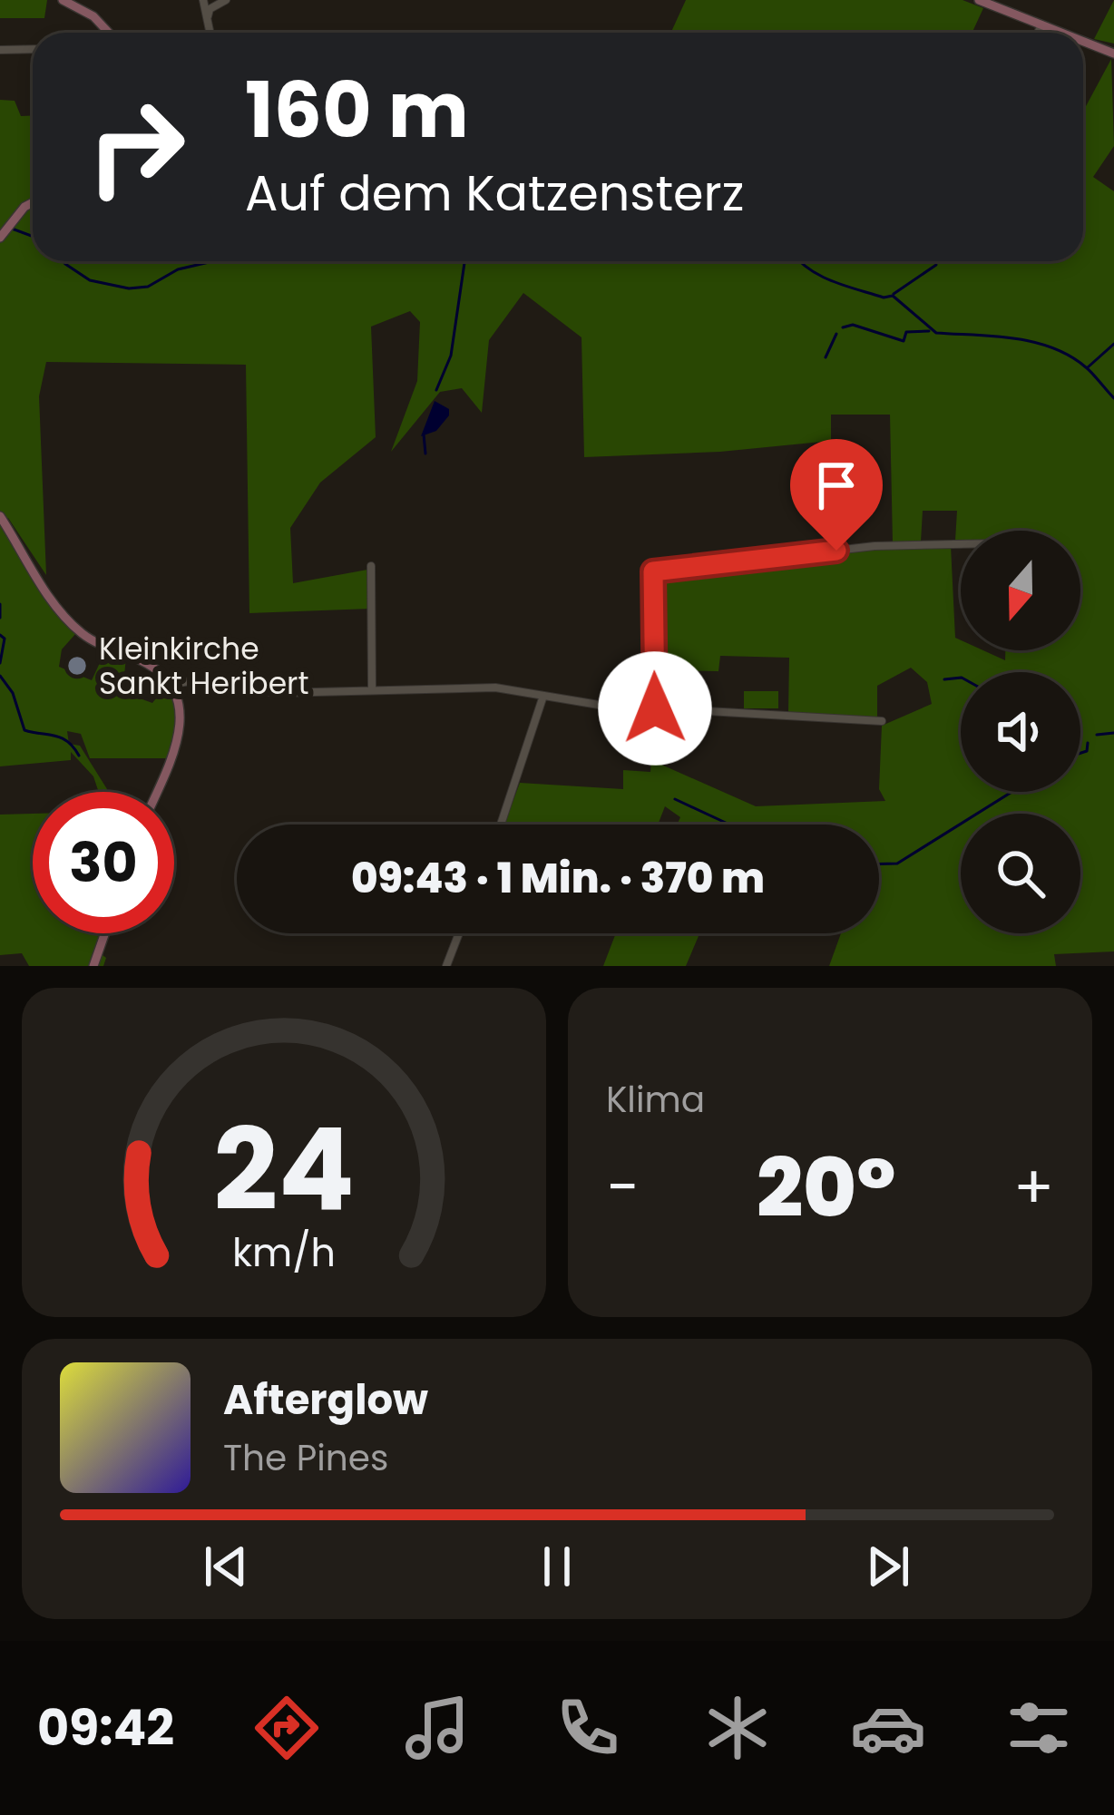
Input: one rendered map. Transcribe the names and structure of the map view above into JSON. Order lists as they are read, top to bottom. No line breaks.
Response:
{"places":["Kleinkirche Sankt Heribert"],"north":"bottom","page":{"turn":["160 m","Auf dem Katzensterz"],"limit":"30","trip":"09:43 · 1 Min. · 370 m","tile":"Klima","heat":["−","20°","+"],"song":["Afterglow","The Pines"],"tabs":"09:42","gauge":["24","km/h"]}}
